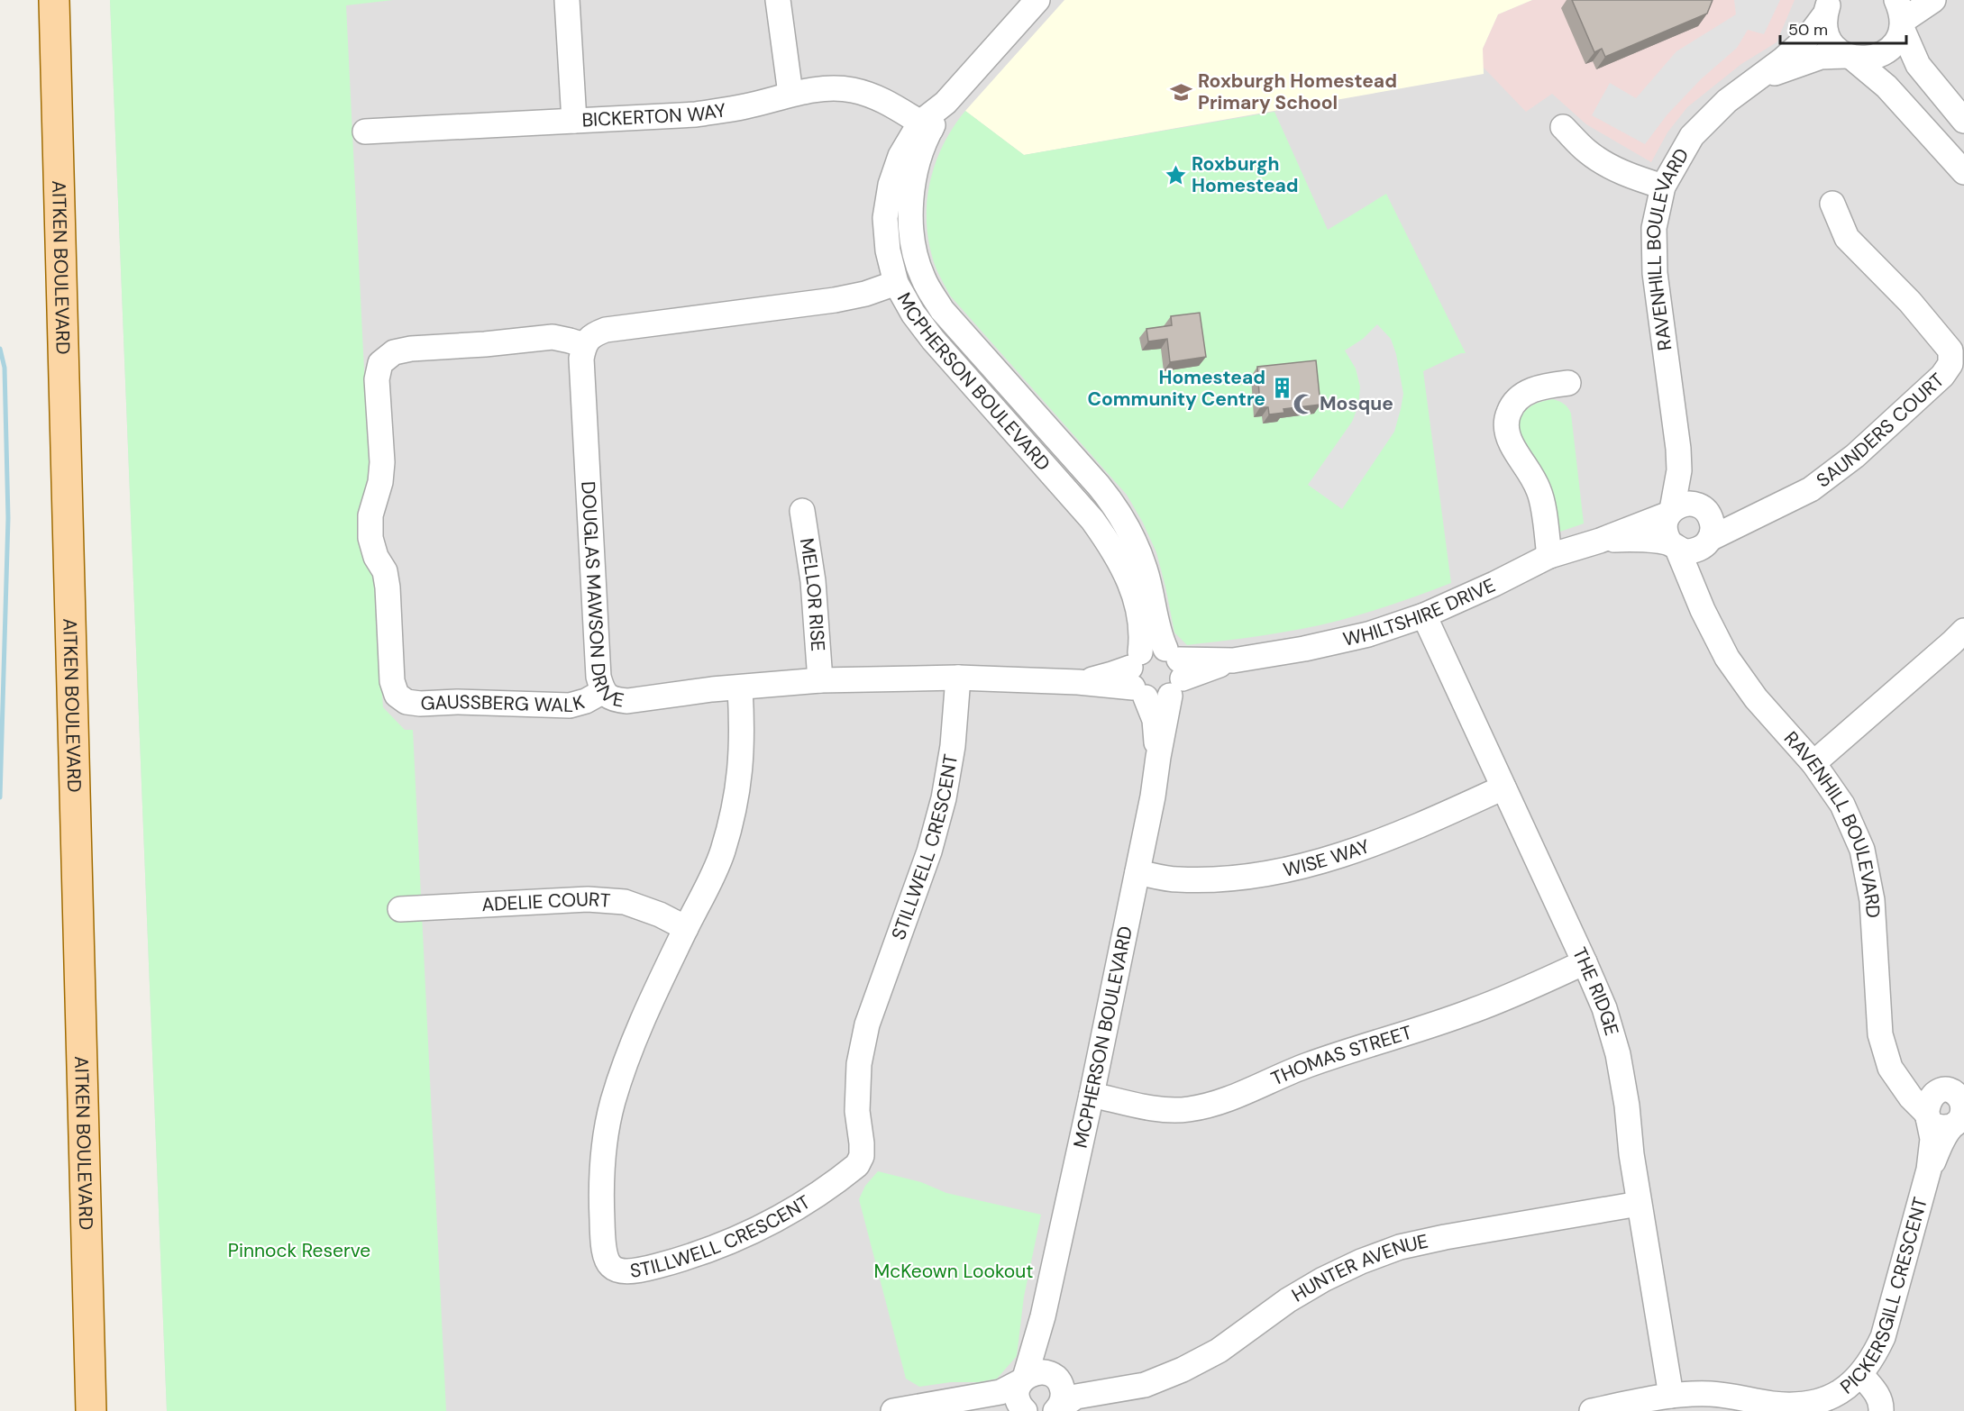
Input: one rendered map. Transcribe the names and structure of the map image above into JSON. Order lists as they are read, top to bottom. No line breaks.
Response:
{"streets":{"main road":["AITKEN BOULEVARD"],"street":["BICKERTON WAY","RAVENHILL BOULEVARD","MCPHERSON BOULEVARD","SAUNDERS COURT","DOUGLAS MAWSON DRIVE","MELLOR RISE","WHILTSHIRE DRIVE","GAUSSBERG WALK","STILLWELL CRESCENT","WISE WAY","ADELIE COURT","THE RIDGE","THOMAS STREET","HUNTER AVENUE","PICKERSGILL CRESCENT"]},"crossings":[["BICKERTON WAY","MCPHERSON BOULEVARD"],["RAVENHILL BOULEVARD","SAUNDERS COURT"],["RAVENHILL BOULEVARD","WHILTSHIRE DRIVE"],["RAVENHILL BOULEVARD","PICKERSGILL CRESCENT"],["MCPHERSON BOULEVARD","DOUGLAS MAWSON DRIVE"],["MCPHERSON BOULEVARD","WHILTSHIRE DRIVE"],["MCPHERSON BOULEVARD","WISE WAY"],["MCPHERSON BOULEVARD","THOMAS STREET"],["MCPHERSON BOULEVARD","HUNTER AVENUE"],["SAUNDERS COURT","WHILTSHIRE DRIVE"],["DOUGLAS MAWSON DRIVE","MELLOR RISE"],["DOUGLAS MAWSON DRIVE","GAUSSBERG WALK"],["DOUGLAS MAWSON DRIVE","STILLWELL CRESCENT"],["WHILTSHIRE DRIVE","THE RIDGE"],["STILLWELL CRESCENT","ADELIE COURT"],["WISE WAY","THE RIDGE"],["THE RIDGE","THOMAS STREET"],["THE RIDGE","HUNTER AVENUE"],["THE RIDGE","PICKERSGILL CRESCENT"]],"parks":["Pinnock Reserve","McKeown Lookout"],"places":{"school or university":["Roxburgh Homestead Primary School"],"place":["Roxburgh Homestead"],"building":["Homestead Community Centre"],"mosque":["Mosque"]},"scale_bar":"50 m"}
